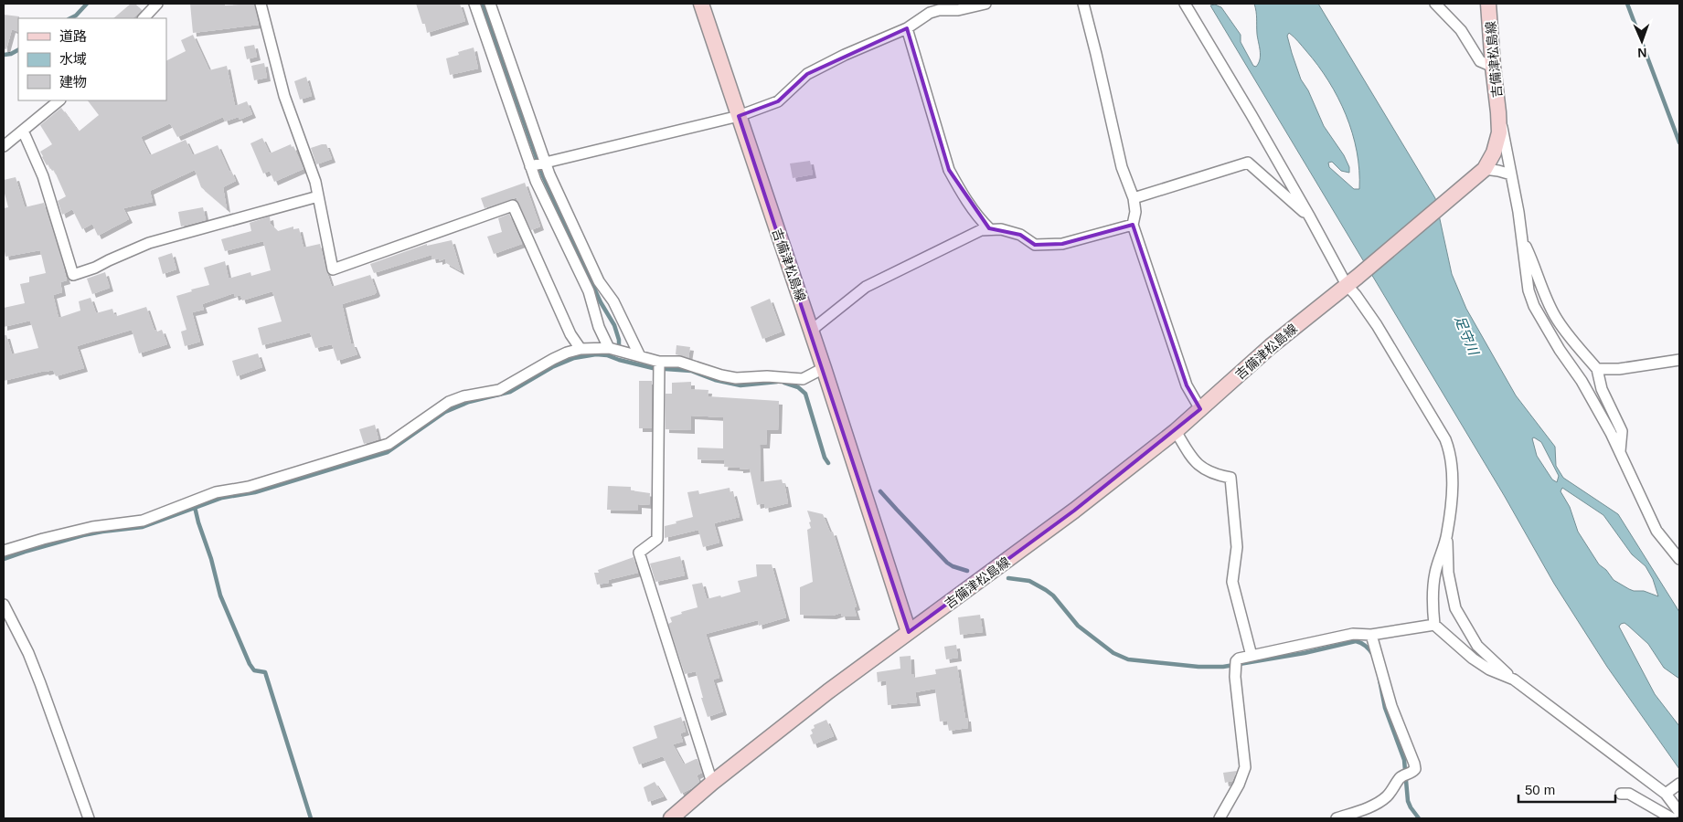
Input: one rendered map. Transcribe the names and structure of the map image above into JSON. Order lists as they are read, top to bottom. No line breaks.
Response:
{"streets":{"main road":["吉備津松島線"]},"water":["足守川"],"legend":["道路","水域","建物"],"scale_bar":"50 m","north":"bottom"}
